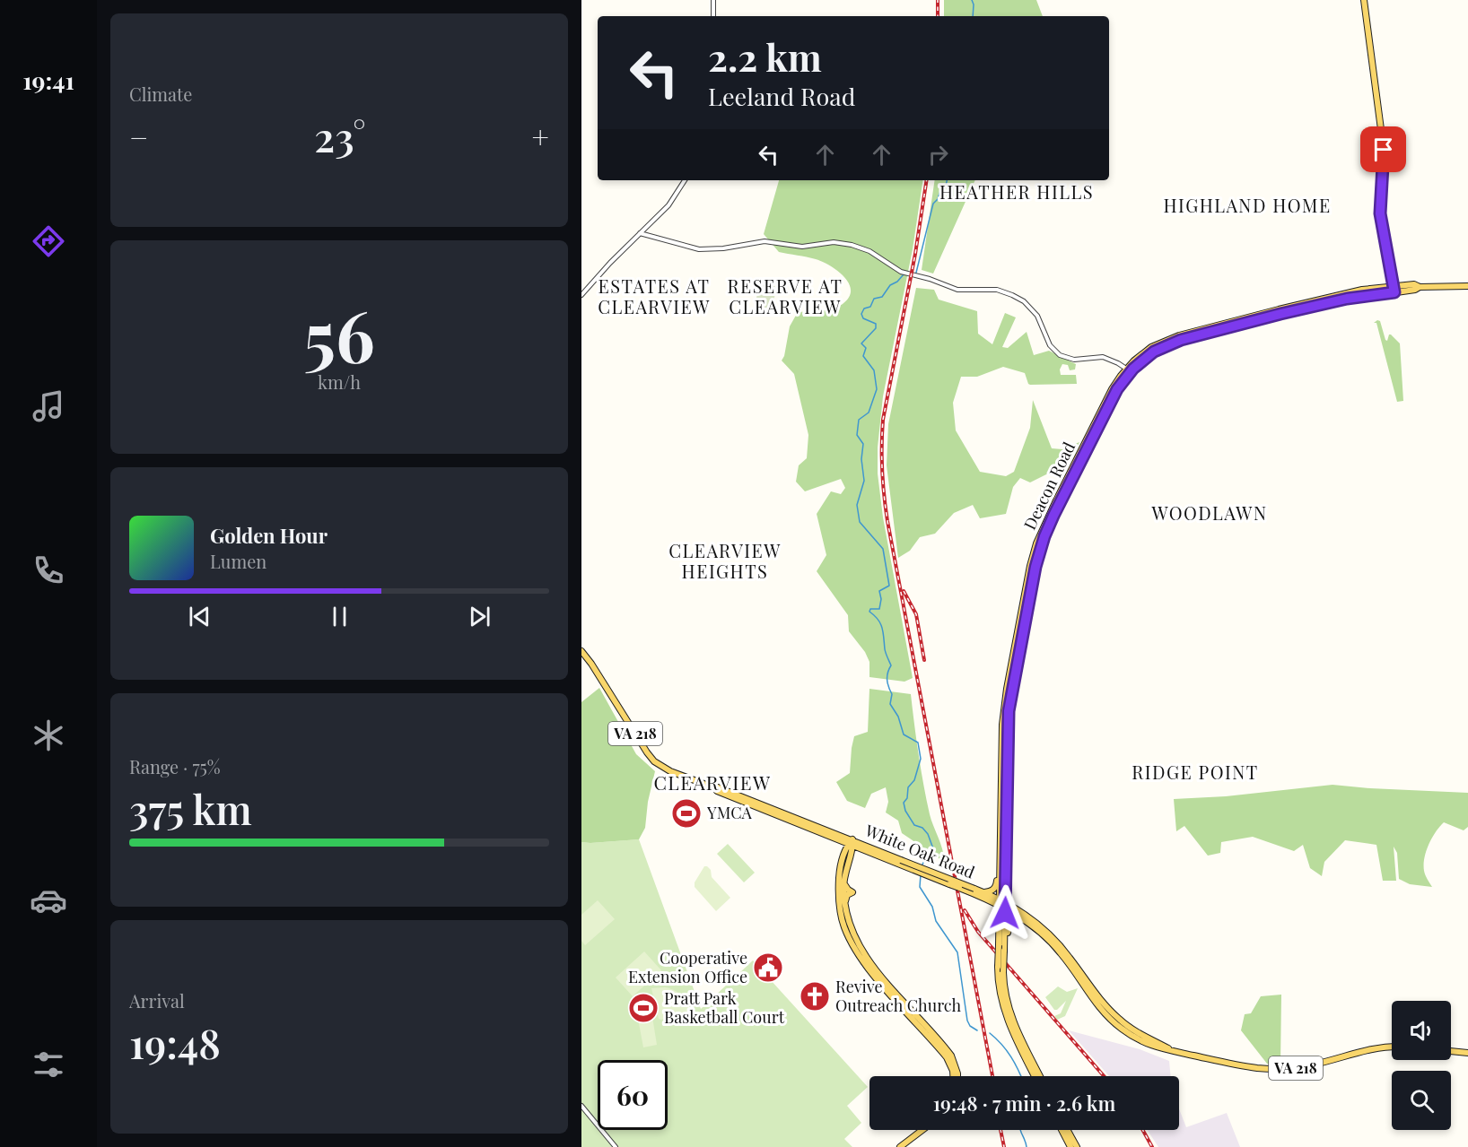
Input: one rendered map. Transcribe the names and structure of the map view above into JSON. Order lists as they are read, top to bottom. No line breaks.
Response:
{"streets":{"main road":["Deacon Road","VA 218","White Oak Road"]},"crossings":[["Deacon Road","White Oak Road"],["VA 218","White Oak Road"]],"districts":["HEATHER HILLS","HIGHLAND HOME","ESTATES AT CLEARVIEW","RESERVE AT CLEARVIEW","WOODLAWN","CLEARVIEW HEIGHTS","RIDGE POINT","CLEARVIEW"],"places":{"sports":["YMCA","Pratt Park Basketball Court"],"public building":["Cooperative Extension Office"],"church":["Revive Outreach Church"]},"page":{"tabs":"19:41","tile":["Climate",["56","km/h"],["Range · 75%","375 km"],["Arrival","19:48"]],"turn":["2.2 km","Leeland Road"],"heat":["−","23°","+"],"song":["Golden Hour","Lumen"],"limit":"60","trip":"19:48 · 7 min · 2.6 km"}}
